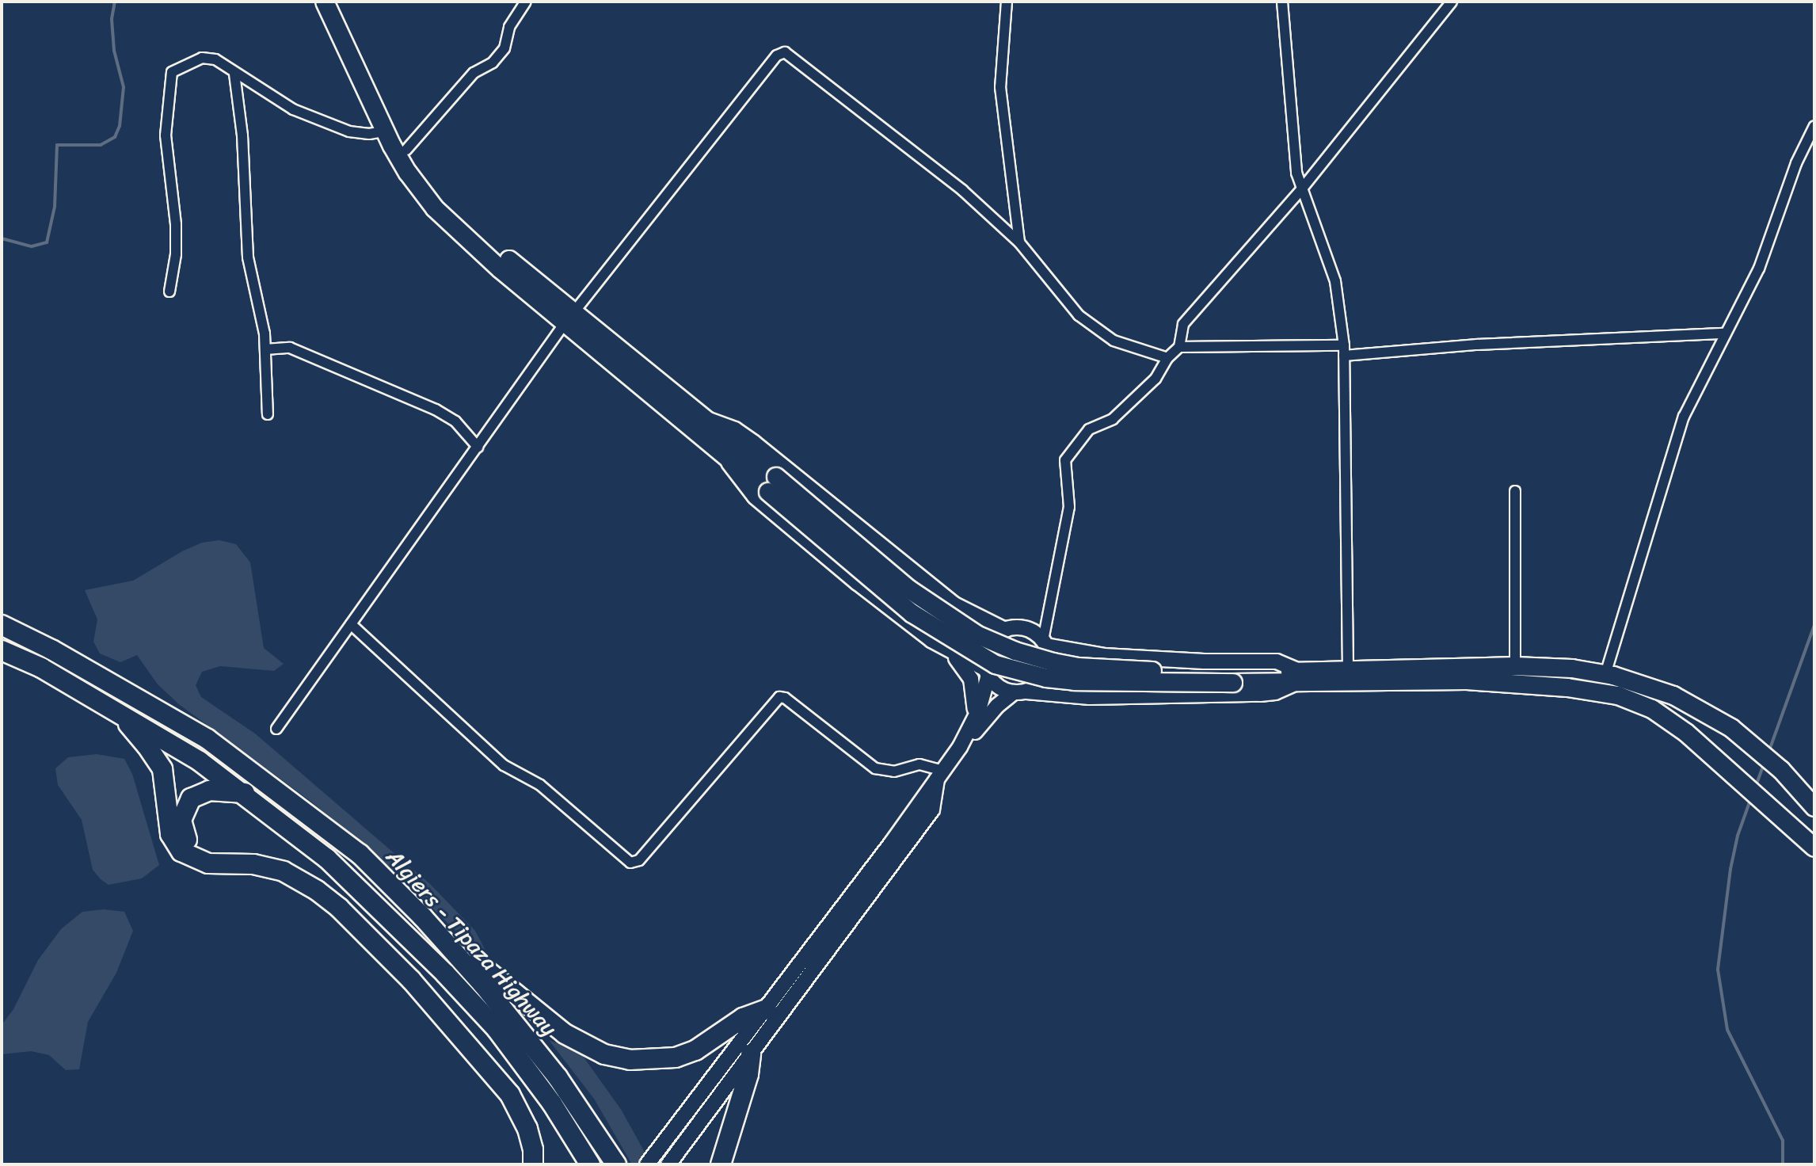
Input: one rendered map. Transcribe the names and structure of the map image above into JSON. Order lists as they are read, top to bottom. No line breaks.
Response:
{"streets":{"highway":["Algiers - Tipaza Highway"]}}
